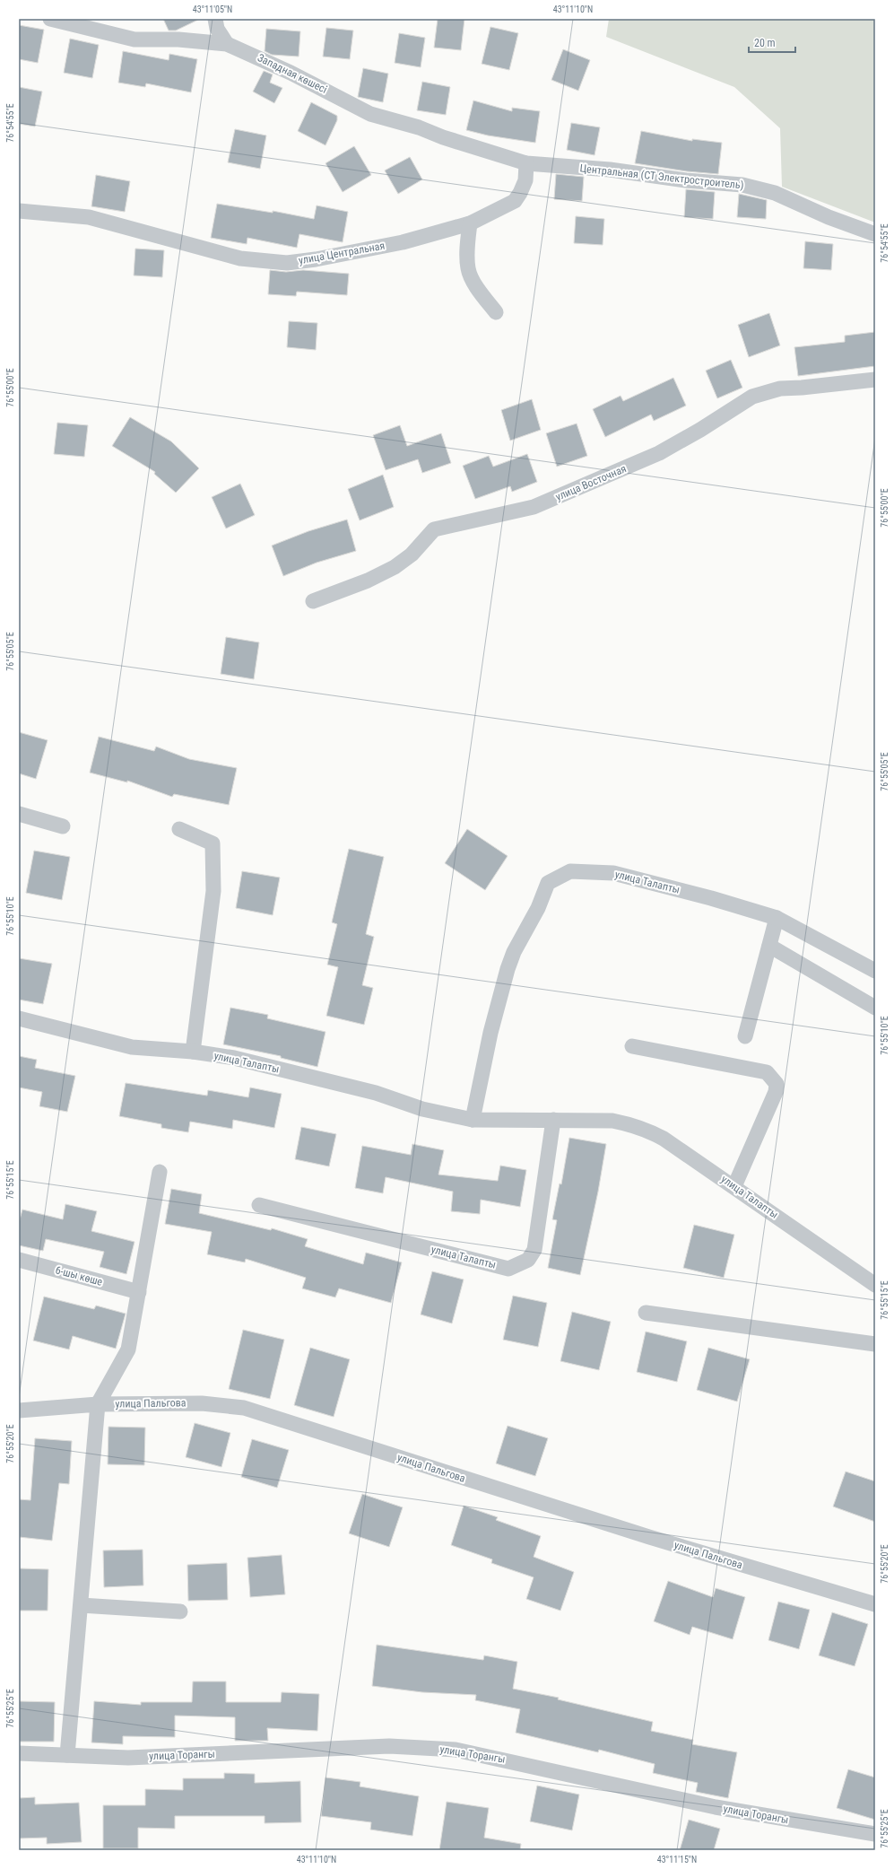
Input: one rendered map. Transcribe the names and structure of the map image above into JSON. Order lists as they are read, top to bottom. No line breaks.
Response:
{"streets":{"street":["Западная көшесі","Центральная (СТ Электростроитель)","улица Центральная","улица Восточная","улица Талапты","6-шы көше","улица Пальгова","улица Торангы"]},"crossings":[["Западная көшесі","Центральная (СТ Электростроитель)"],["Западная көшесі","улица Центральная"],["Центральная (СТ Электростроитель)","улица Центральная"],["6-шы көше","улица Пальгова"]],"scale_bar":"20 m","coordinates":["43°11'05\"N","43°11'10\"N","76°54'55\"E","76°55'00\"E","76°55'05\"E","76°55'10\"E","76°55'15\"E","76°55'20\"E","76°55'25\"E","43°11'15\"N"]}
